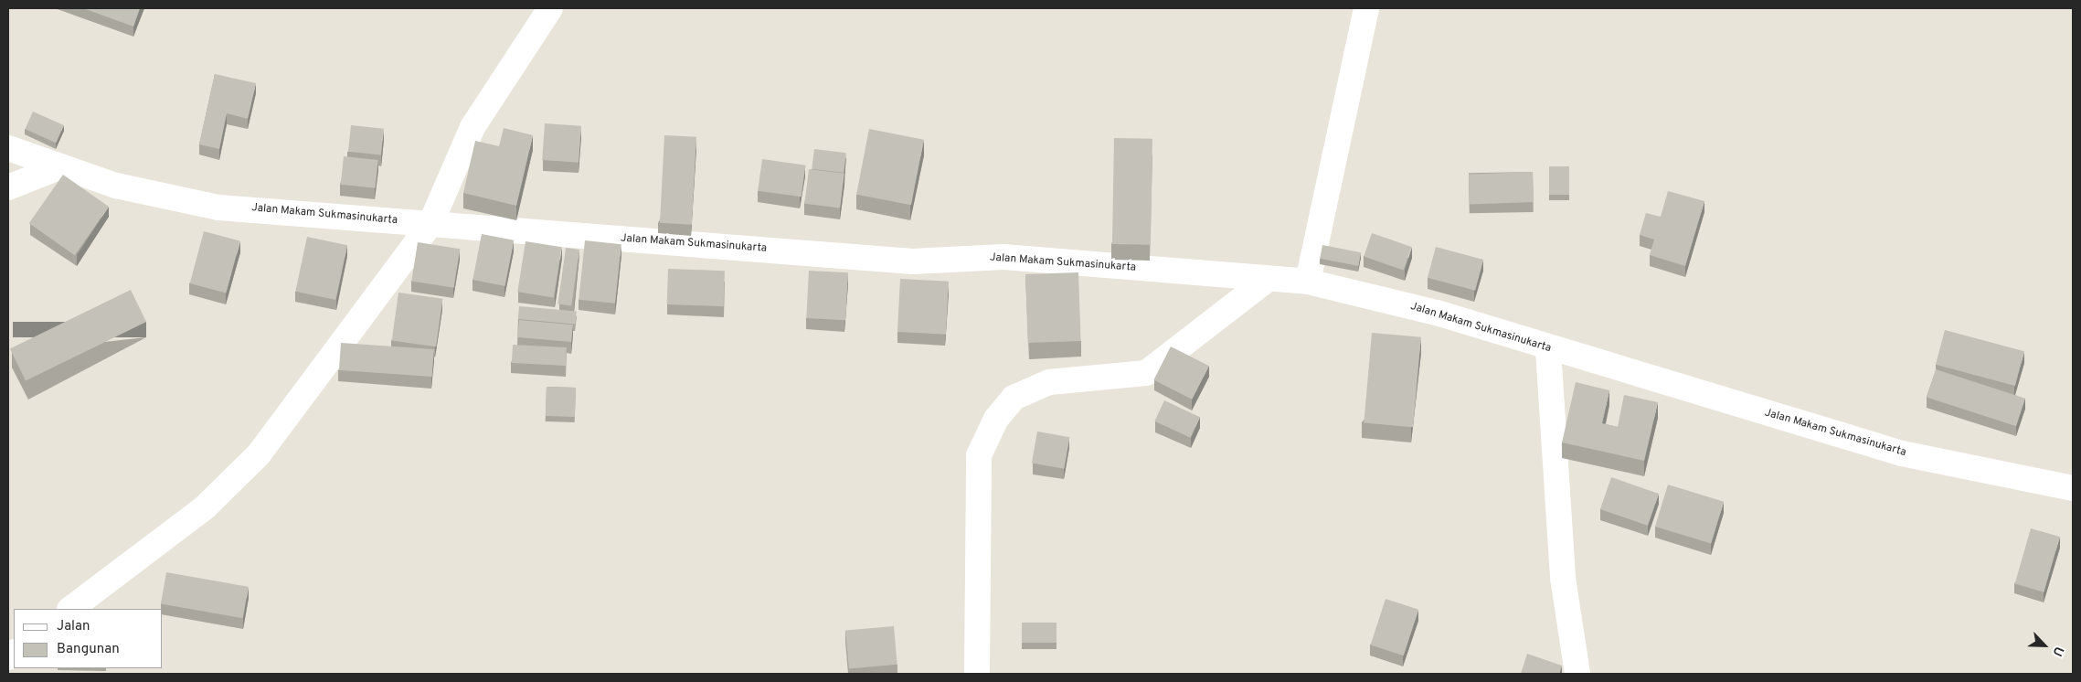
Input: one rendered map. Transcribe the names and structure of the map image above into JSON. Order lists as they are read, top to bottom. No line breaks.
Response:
{"streets":{"street":["Jalan Makam Sukmasinukarta"]},"legend":["Jalan","Bangunan"],"north":"bottom right"}
